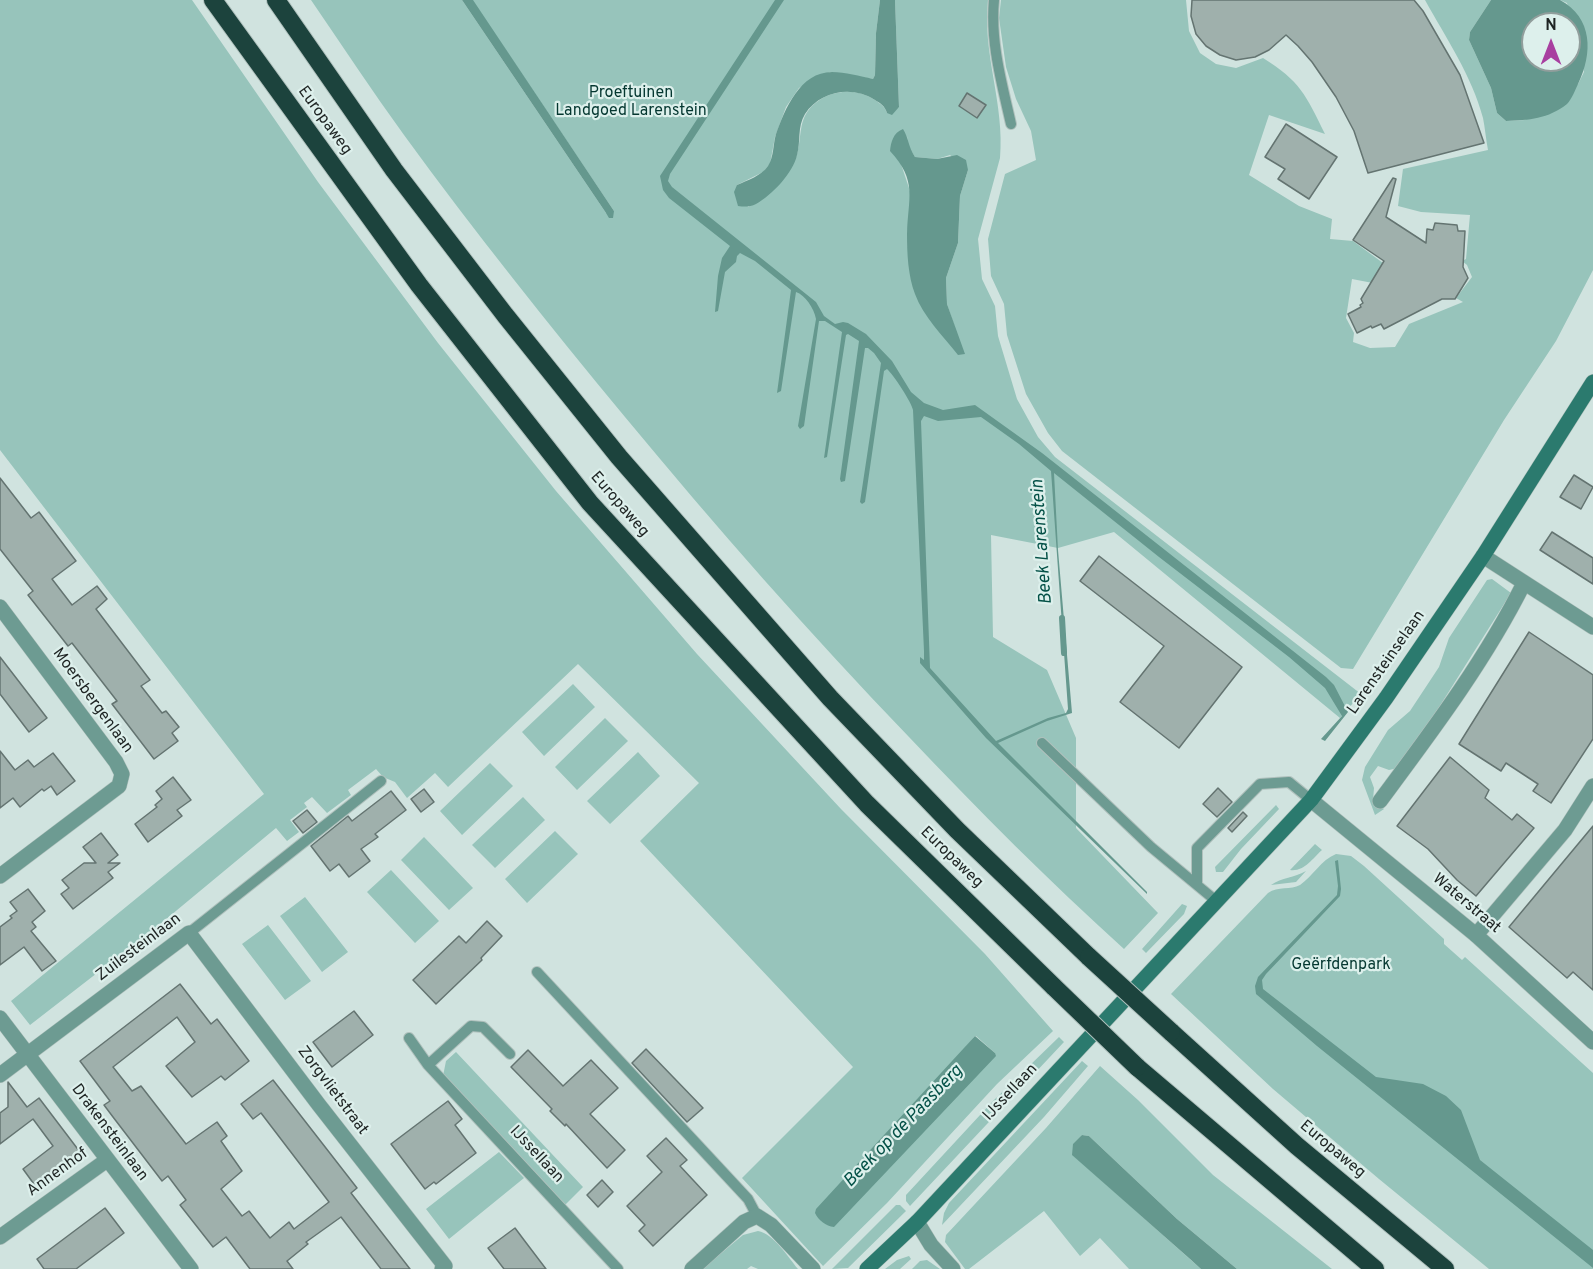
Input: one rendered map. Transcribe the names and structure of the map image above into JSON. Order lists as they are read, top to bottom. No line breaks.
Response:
{"streets":{"highway":["Europaweg"],"main road":["Larensteinselaan","IJssellaan"],"street":["Moersbergenlaan","Waterstraat","Zuilesteinlaan","Zorgvlietstraat","Drakensteinlaan","Annenhof"]},"crossings":[["Larensteinselaan","Waterstraat"],["Larensteinselaan","IJssellaan"],["Zuilesteinlaan","Zorgvlietstraat"],["Zuilesteinlaan","Drakensteinlaan"],["Drakensteinlaan","Annenhof"]],"water":["Beek Larenstein","Beek op de Paasberg"],"parks":["Proeftuinen Landgoed Larenstein","Geërfdenpark"],"north":"top"}
